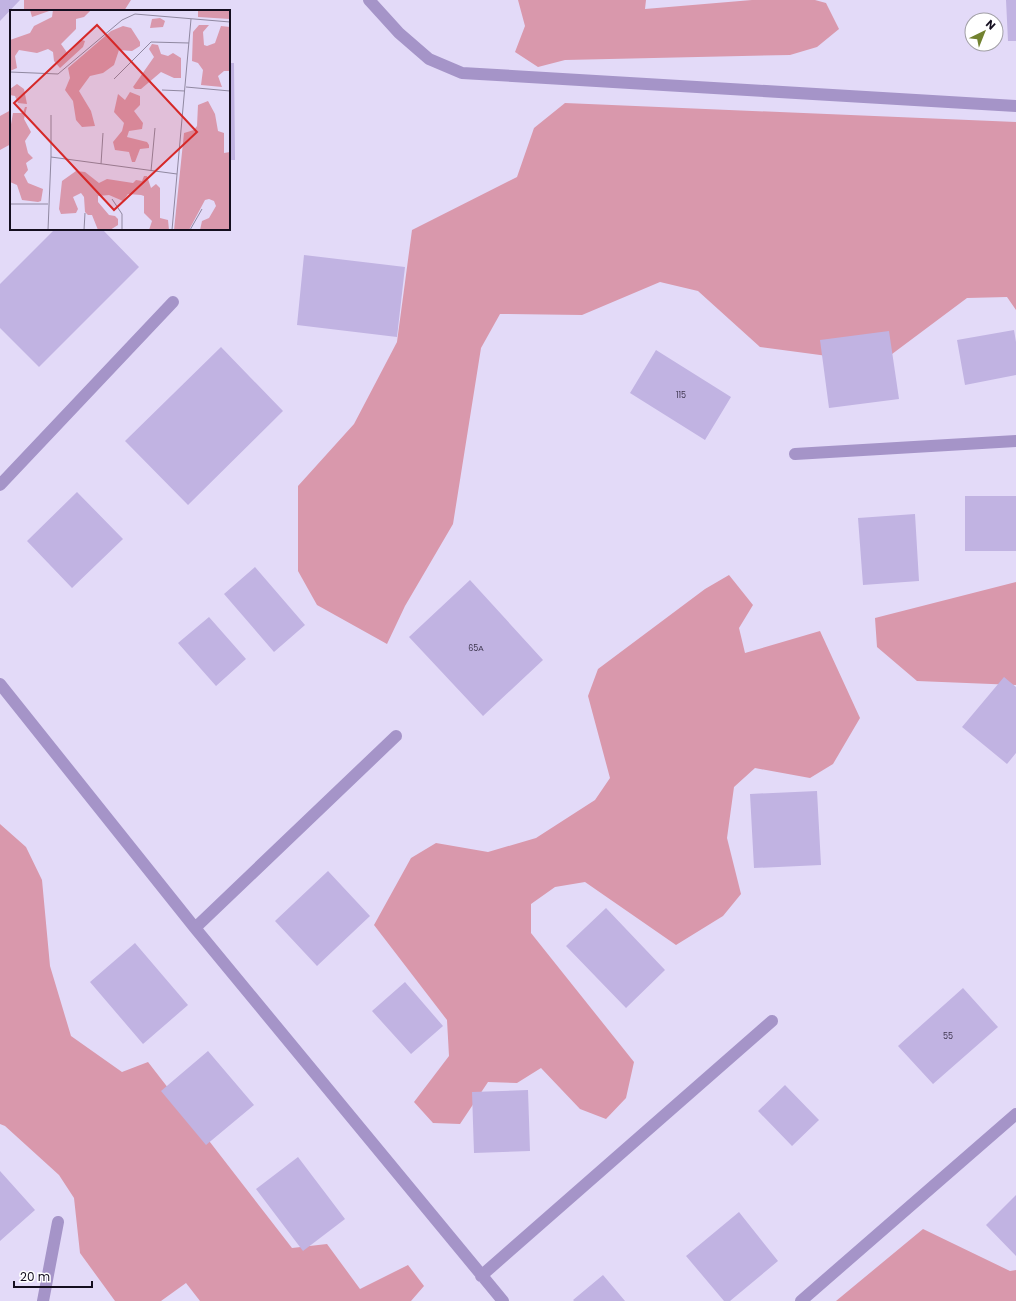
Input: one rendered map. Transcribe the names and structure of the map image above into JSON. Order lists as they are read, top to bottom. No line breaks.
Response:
{"house_numbers":["115","65А","55"],"scale_bar":"20 m","north":"top right"}
